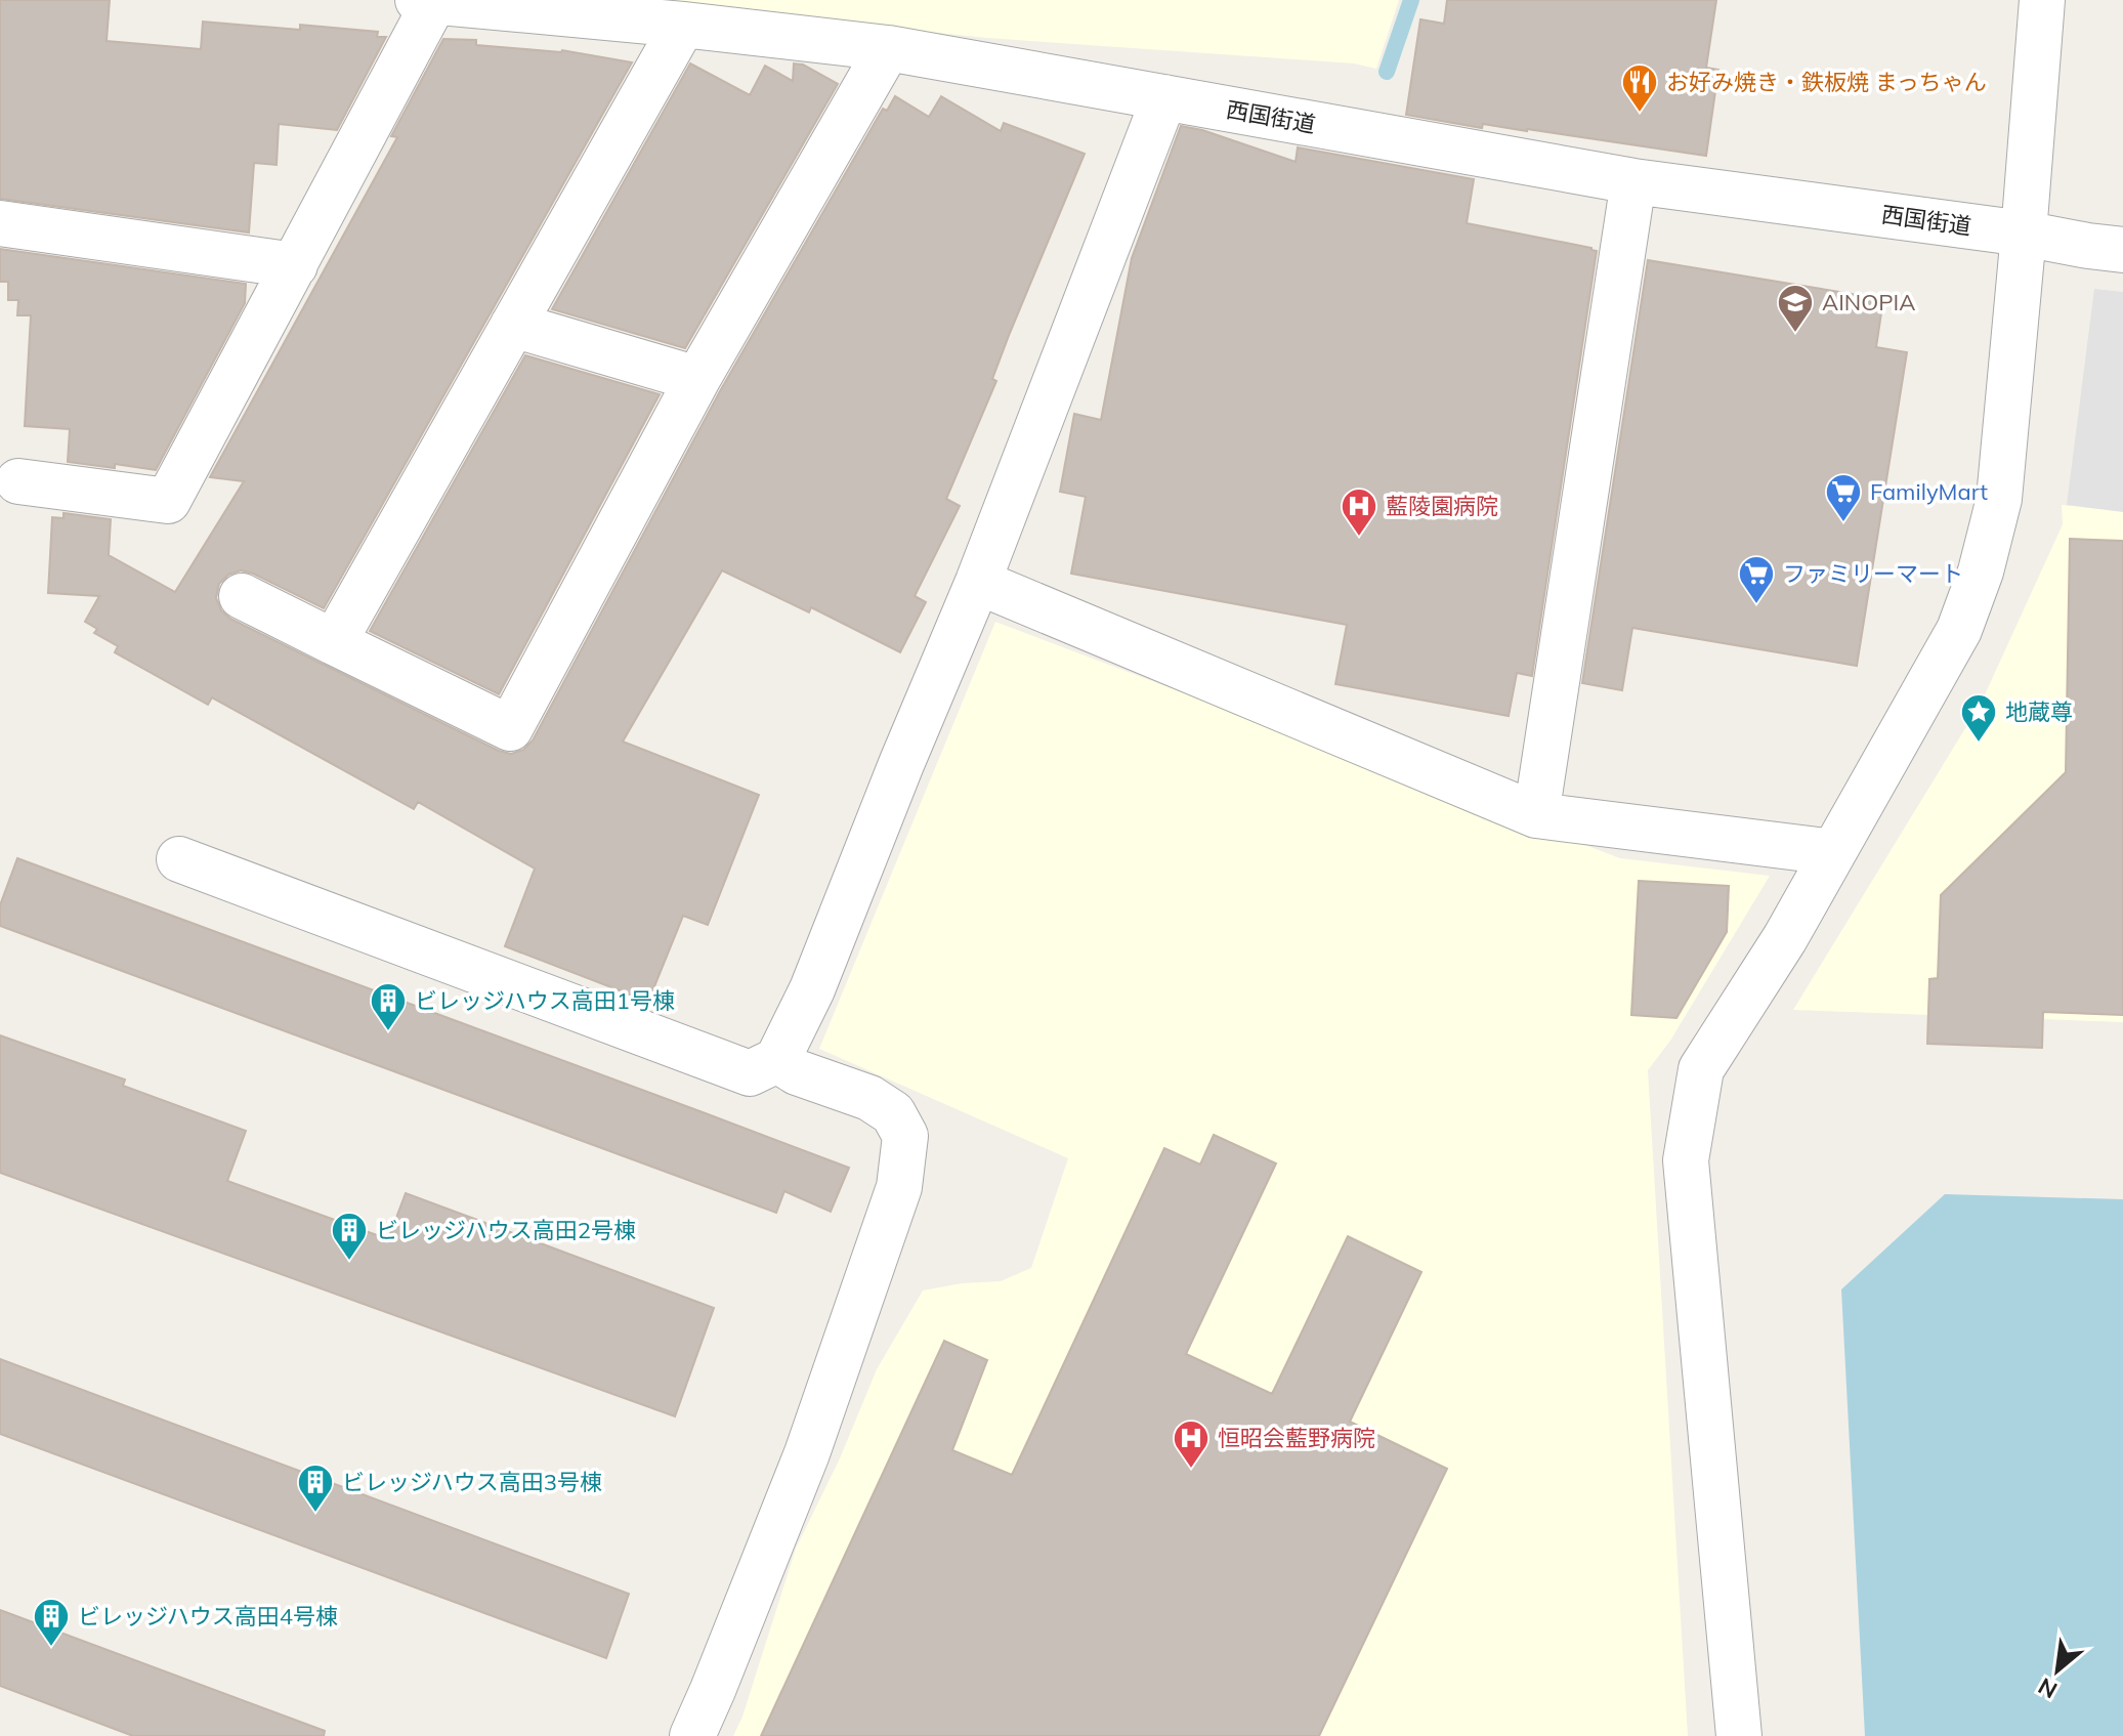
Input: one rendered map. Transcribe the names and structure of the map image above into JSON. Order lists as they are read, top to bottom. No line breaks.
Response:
{"streets":{"street":["西国街道"]},"places":{"restaurant":["お好み焼き・鉄板焼 まっちゃん"],"school or university":["AINOPIA"],"supermarket":["FamilyMart","ファミリーマート"],"hospital":["藍陵園病院","恒昭会藍野病院"],"place":["地蔵尊"],"building":["ビレッジハウス高田1号棟","ビレッジハウス高田2号棟","ビレッジハウス高田3号棟","ビレッジハウス高田4号棟"]},"north":"bottom left"}
